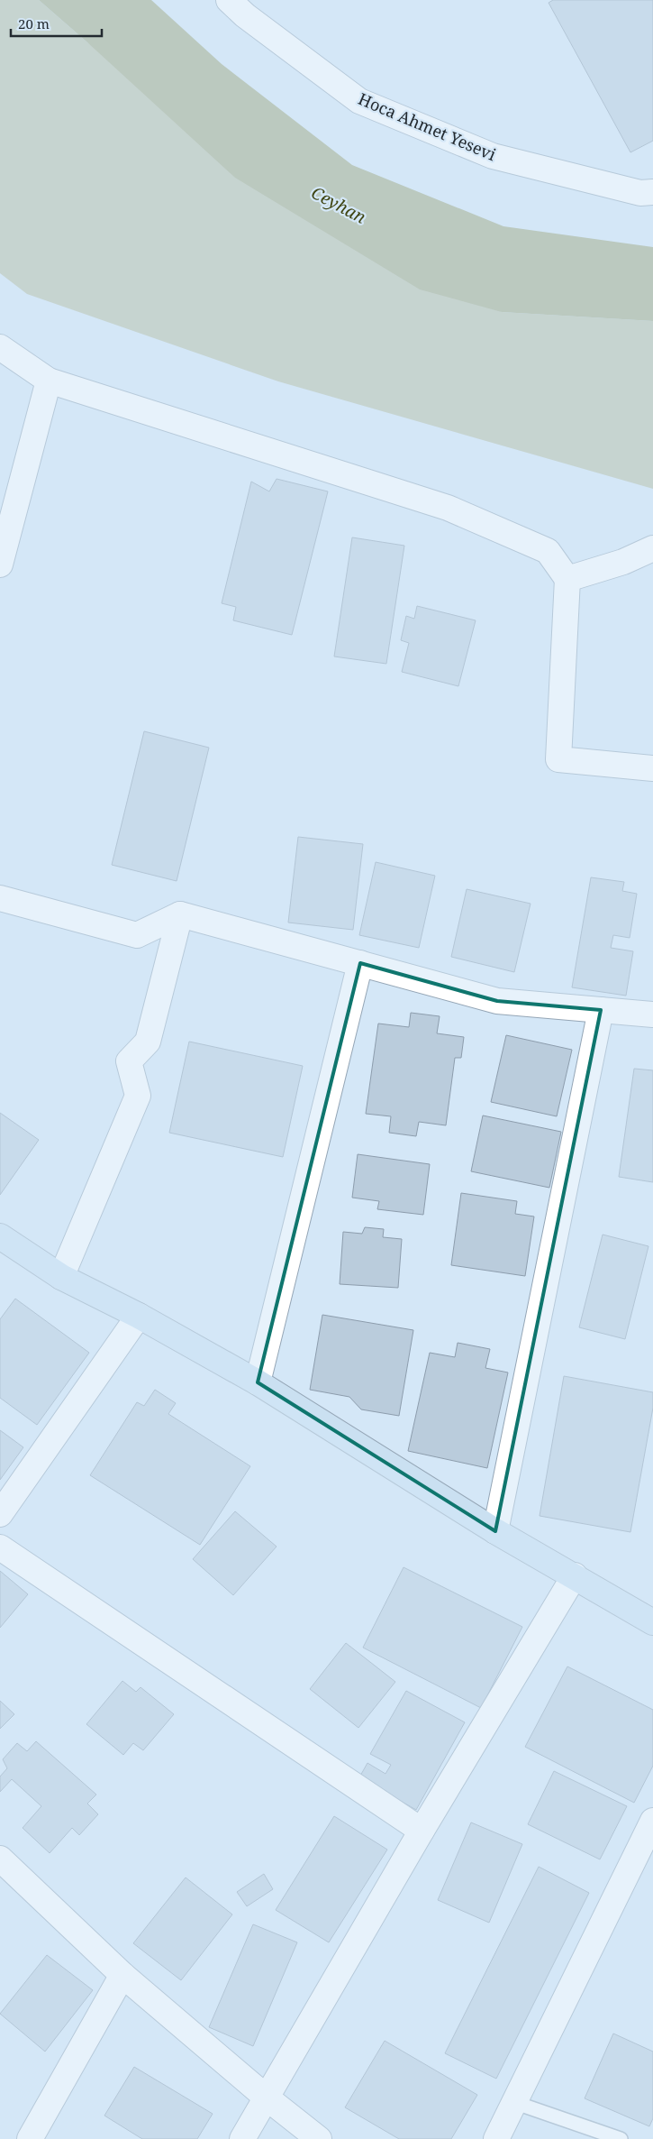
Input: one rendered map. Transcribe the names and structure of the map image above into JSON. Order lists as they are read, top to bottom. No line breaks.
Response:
{"streets":{"street":["Hoca Ahmet Yesevi"]},"water":["Ceyhan"],"scale_bar":"20 m"}
